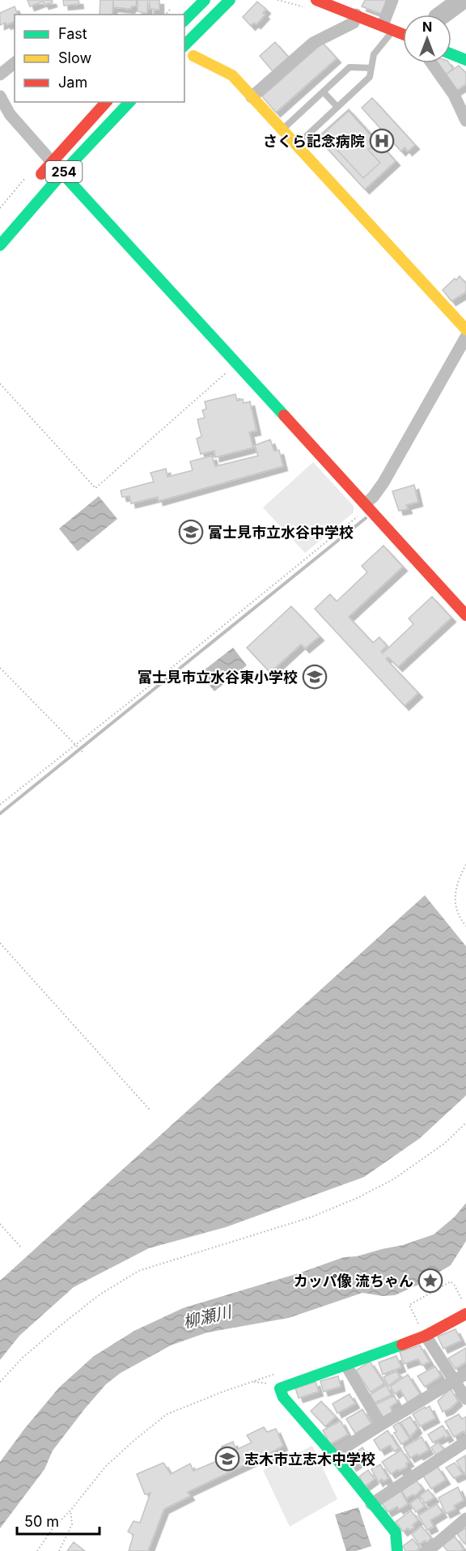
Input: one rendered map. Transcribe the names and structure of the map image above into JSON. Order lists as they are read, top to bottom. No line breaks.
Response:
{"streets":{"main road":["254"]},"water":["柳瀬川"],"places":{"hospital":["さくら記念病院"],"school or university":["富士見市立水谷中学校","富士見市立水谷東小学校","志木市立志木中学校"],"place":["カッパ像 流ちゃん"]},"legend":["Fast","Slow","Jam"],"scale_bar":"50 m","north":"top"}
